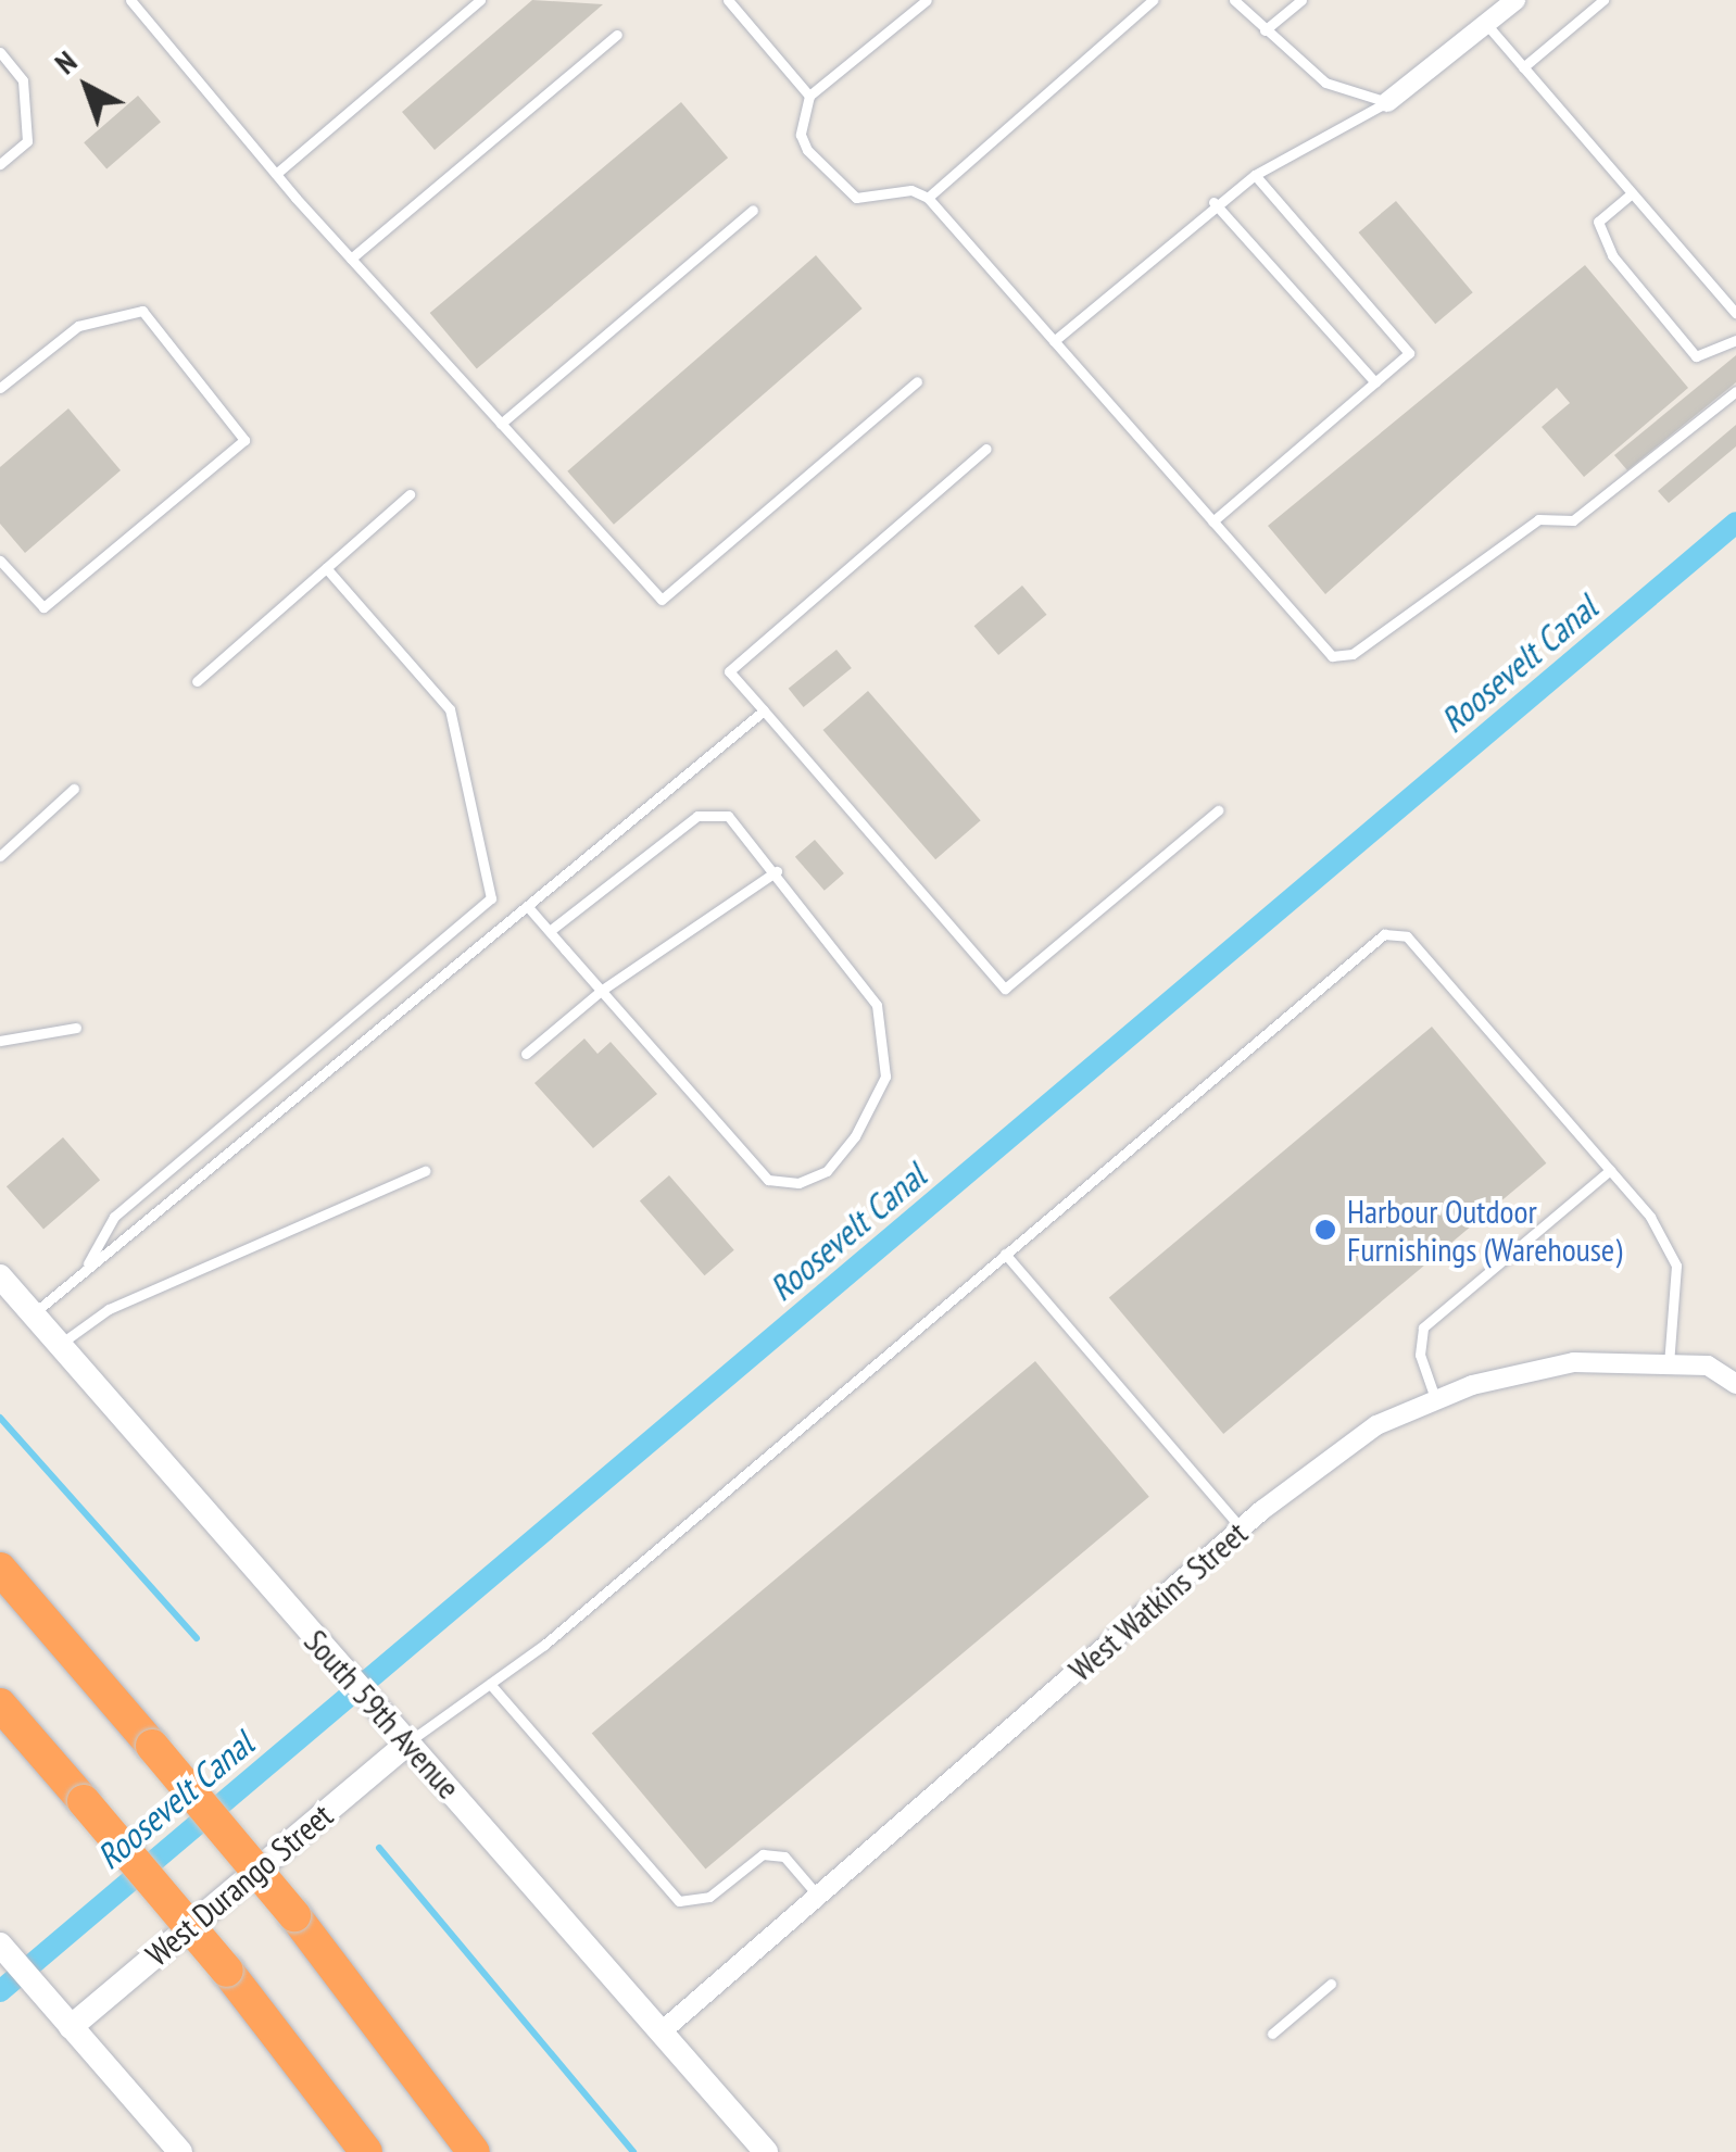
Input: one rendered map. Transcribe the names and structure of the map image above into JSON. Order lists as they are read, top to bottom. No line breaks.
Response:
{"streets":{"main road":["South 59th Avenue","West Durango Street"],"street":["West Watkins Street"]},"crossings":[["West Watkins Street","South 59th Avenue"],["South 59th Avenue","West Durango Street"]],"water":["Roosevelt Canal"],"places":["Harbour Outdoor Furnishings (Warehouse)"],"north":"top left"}
